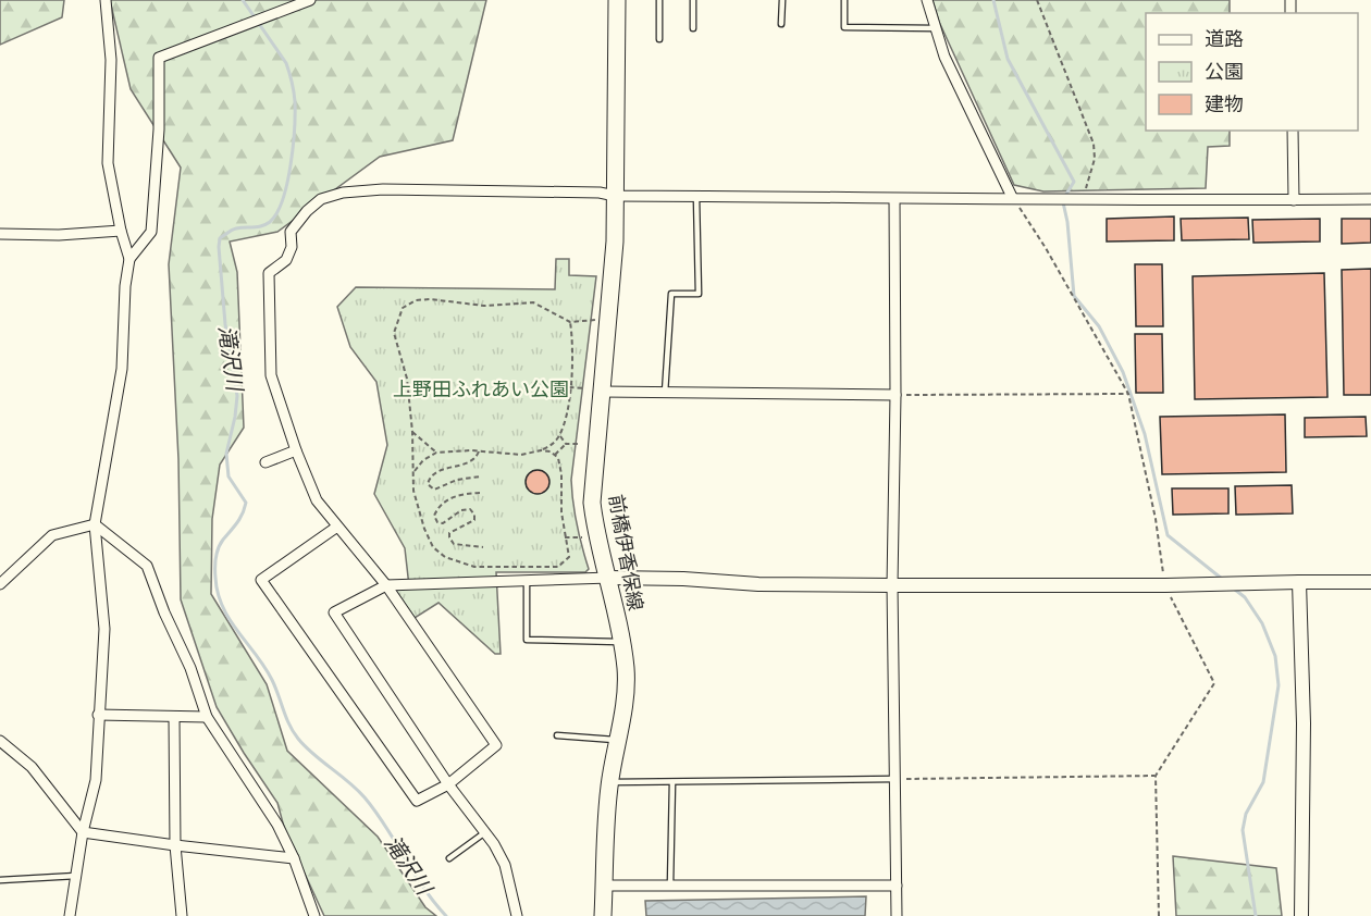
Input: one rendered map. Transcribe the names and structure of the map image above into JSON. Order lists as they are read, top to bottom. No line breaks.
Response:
{"streets":{"main road":["前橋伊香保線"]},"water":["滝沢川"],"parks":["上野田ふれあい公園"],"legend":["道路","公園","建物"]}
